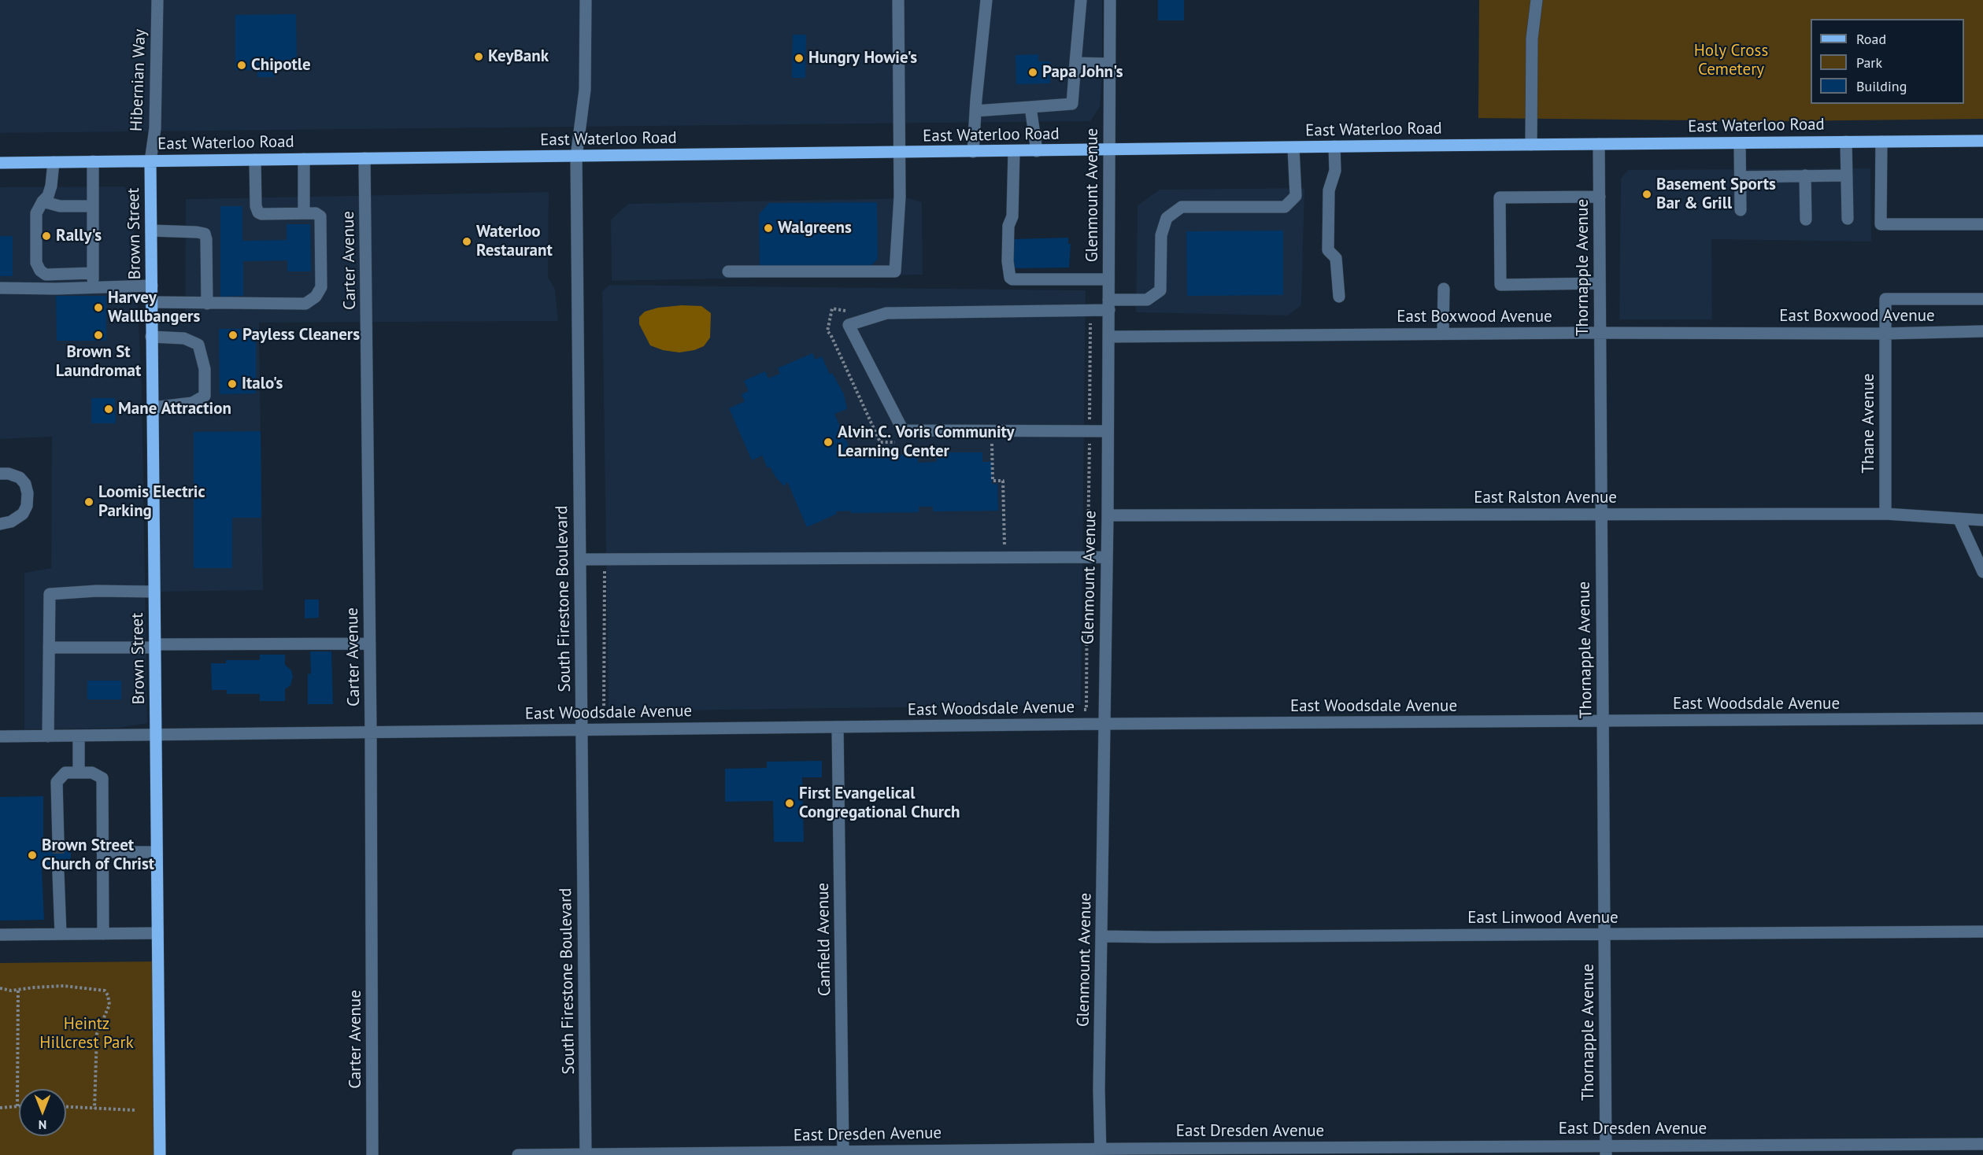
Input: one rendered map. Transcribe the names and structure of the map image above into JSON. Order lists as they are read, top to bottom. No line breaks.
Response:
{"streets":{"main road":["East Waterloo Road","Brown Street"],"street":["Hibernian Way","Glenmount Avenue","Carter Avenue","Thornapple Avenue","East Boxwood Avenue","Thane Avenue","East Ralston Avenue","South Firestone Boulevard","East Woodsdale Avenue","East Linwood Avenue","Canfield Avenue","East Dresden Avenue"]},"crossings":[["Hibernian Way","East Waterloo Road"],["Hibernian Way","Brown Street"],["East Waterloo Road","Glenmount Avenue"],["East Waterloo Road","Brown Street"],["East Waterloo Road","Carter Avenue"],["East Waterloo Road","Thornapple Avenue"],["East Waterloo Road","South Firestone Boulevard"],["Glenmount Avenue","East Boxwood Avenue"],["Glenmount Avenue","East Ralston Avenue"],["Glenmount Avenue","East Woodsdale Avenue"],["Glenmount Avenue","East Linwood Avenue"],["Glenmount Avenue","East Dresden Avenue"],["Brown Street","East Woodsdale Avenue"],["Carter Avenue","East Woodsdale Avenue"],["Thornapple Avenue","East Boxwood Avenue"],["Thornapple Avenue","East Ralston Avenue"],["Thornapple Avenue","East Woodsdale Avenue"],["Thornapple Avenue","East Linwood Avenue"],["Thornapple Avenue","East Dresden Avenue"],["East Boxwood Avenue","Thane Avenue"],["Thane Avenue","East Ralston Avenue"],["South Firestone Boulevard","East Woodsdale Avenue"],["South Firestone Boulevard","East Dresden Avenue"],["East Woodsdale Avenue","Canfield Avenue"],["Canfield Avenue","East Dresden Avenue"]],"parks":["Holy Cross Cemetery","Heintz Hillcrest Park"],"places":["KeyBank","Hungry Howie's","Chipotle","Papa John's","Basement Sports Bar & Grill","Walgreens","Rally's","Waterloo Restaurant","Harvey Walllbangers","Brown St Laundromat","Payless Cleaners","Italo's","Mane Attraction","Alvin C. Voris Community Learning Center","Loomis Electric Parking","First Evangelical Congregational Church","Brown Street Church of Christ"],"legend":["Road","Park","Building"],"north":"bottom"}
